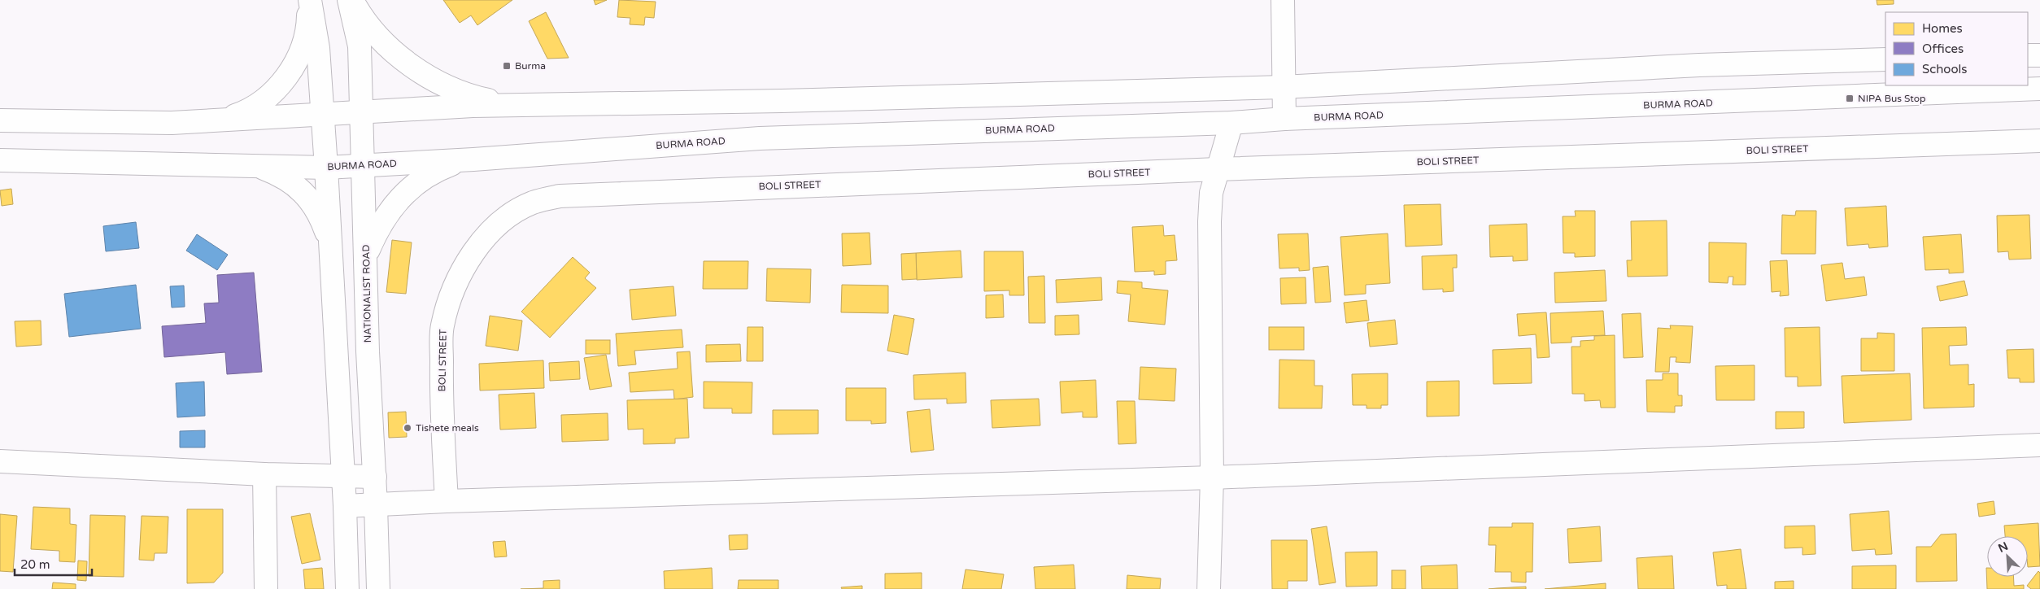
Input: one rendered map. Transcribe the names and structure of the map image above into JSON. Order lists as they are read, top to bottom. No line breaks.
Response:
{"streets":{"main road":["BURMA ROAD","BOLI STREET","NATIONALIST ROAD"]},"crossings":[["BURMA ROAD","NATIONALIST ROAD"]],"places":{"transit":["Burma","NIPA Bus Stop"],"other":["Tishete meals"]},"legend":["Homes","Offices","Schools"],"scale_bar":"20 m","north":"top left"}
